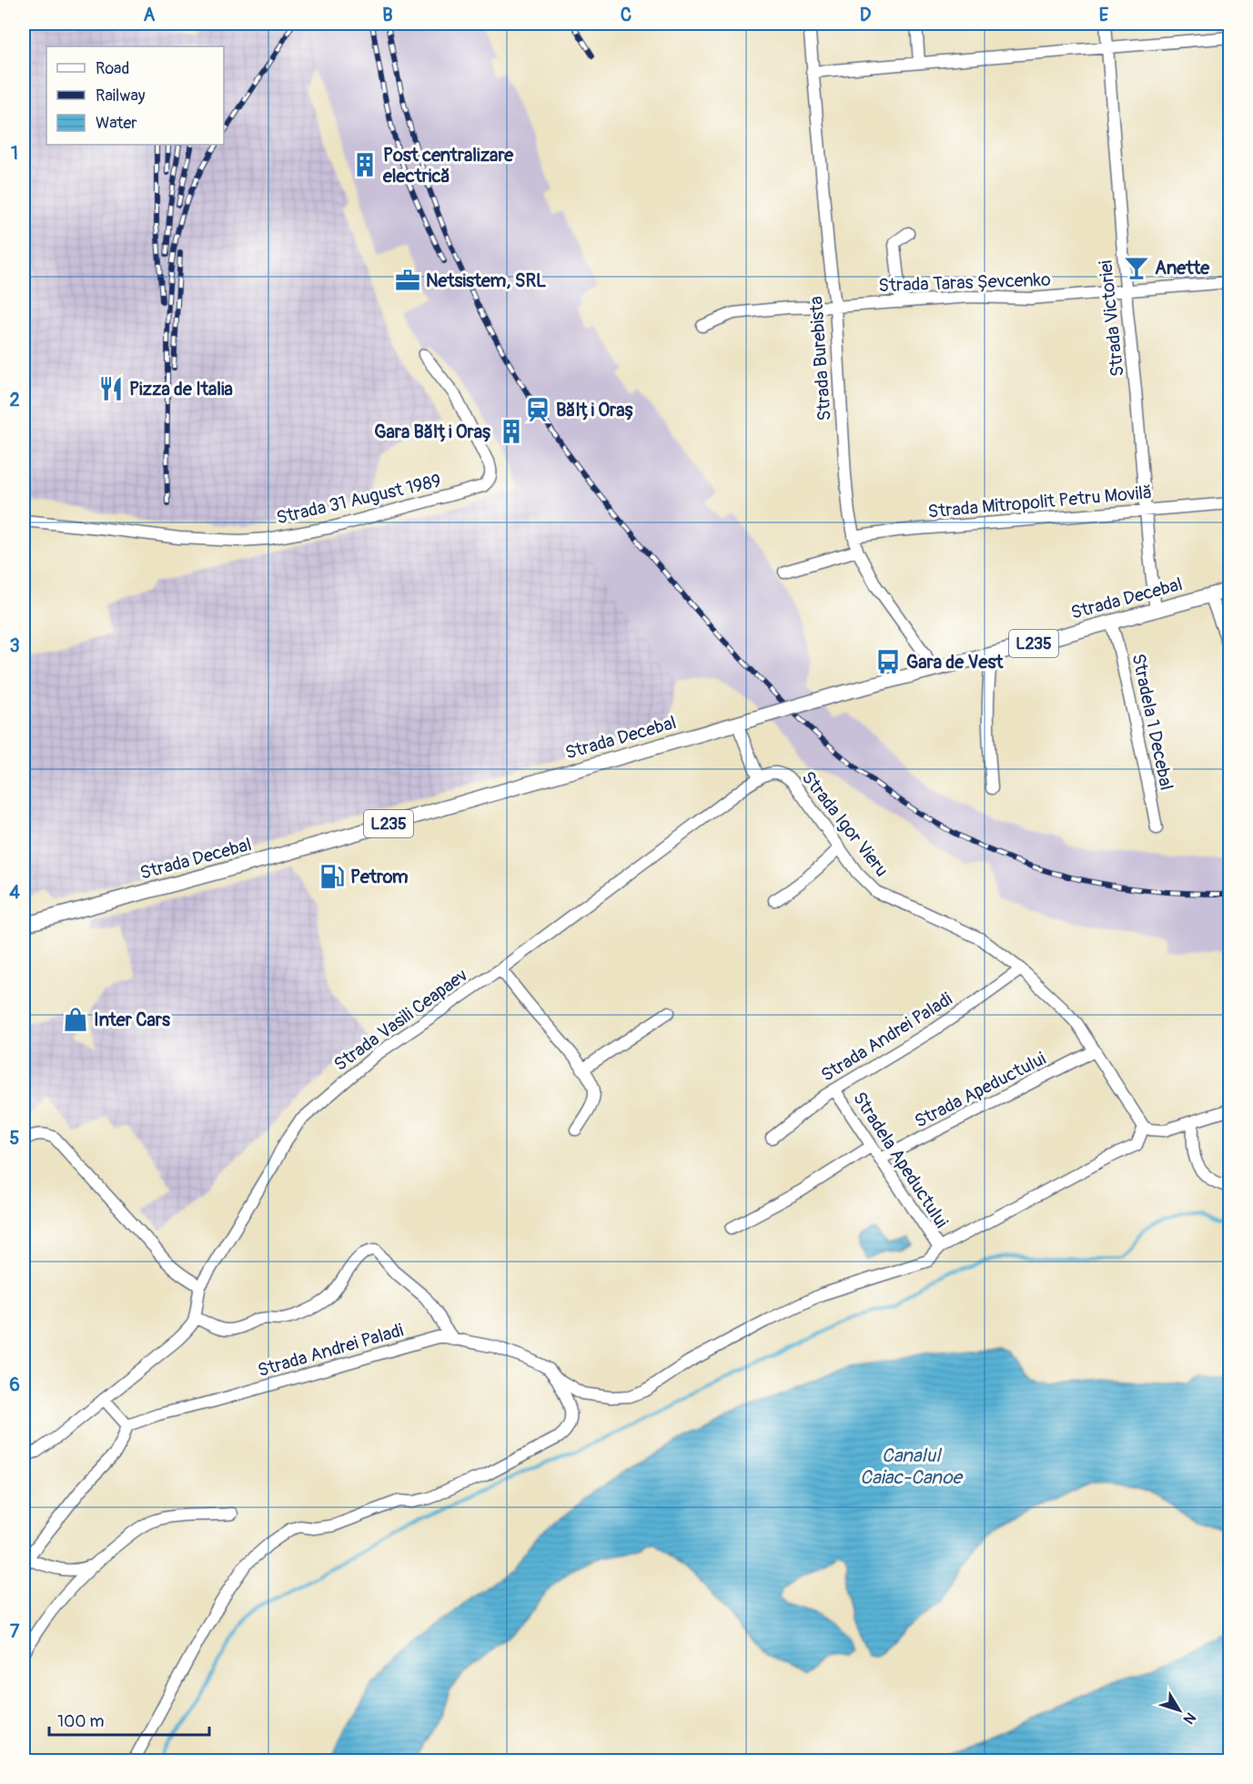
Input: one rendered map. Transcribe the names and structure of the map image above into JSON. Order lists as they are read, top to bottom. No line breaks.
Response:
{"streets":{"main road":["Strada Decebal","L235"],"street":["Strada Taras Șevcenko","Strada Victoriei","Strada Burebista","Strada 31 August 1989","Strada Mitropolit Petru Movilă","Stradela 1 Decebal","Strada Igor Vieru","Strada Vasili Ceapaev","Strada Andrei Paladi","Strada Apeductului","Stradela Apeductului"]},"crossings":[["Strada Taras Șevcenko","Strada Victoriei"],["Strada Taras Șevcenko","Strada Burebista"],["Strada Victoriei","Strada Mitropolit Petru Movilă"],["Strada Victoriei","Strada Decebal"],["Strada Burebista","Strada Mitropolit Petru Movilă"],["Strada Burebista","Strada Decebal"],["Strada Decebal","Stradela 1 Decebal"],["Strada Igor Vieru","Strada Vasili Ceapaev"],["Strada Igor Vieru","Strada Andrei Paladi"],["Strada Igor Vieru","Strada Apeductului"],["Strada Andrei Paladi","Stradela Apeductului"],["Strada Apeductului","Stradela Apeductului"]],"water":["Canalul Caiac-Canoe"],"places":{"building":["Post centralizare electrică","Gara Bălți Oraș"],"bar":["Anette"],"office":["Netsistem, SRL"],"restaurant":["Pizza de Italia"],"station":["Bălți Oraș"],"bus stop":["Gara de Vest"],"fuel station":["Petrom"],"shop":["Inter Cars"]},"legend":["Road","Railway","Water"],"scale_bar":"100 m","north":"bottom right","grid":{"columns":["A","B","C","D","E"],"rows":["1","2","3","4","5","6","7"]}}
